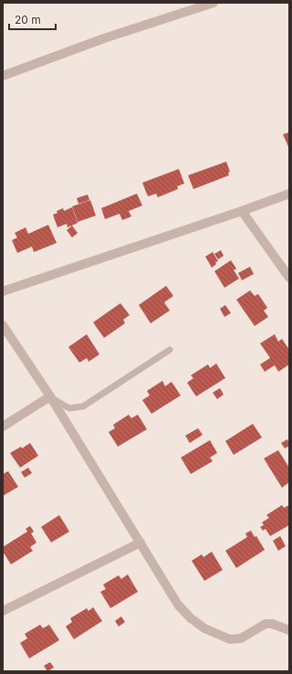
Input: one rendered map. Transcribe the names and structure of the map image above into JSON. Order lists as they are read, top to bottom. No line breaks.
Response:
{"scale_bar":"20 m"}
